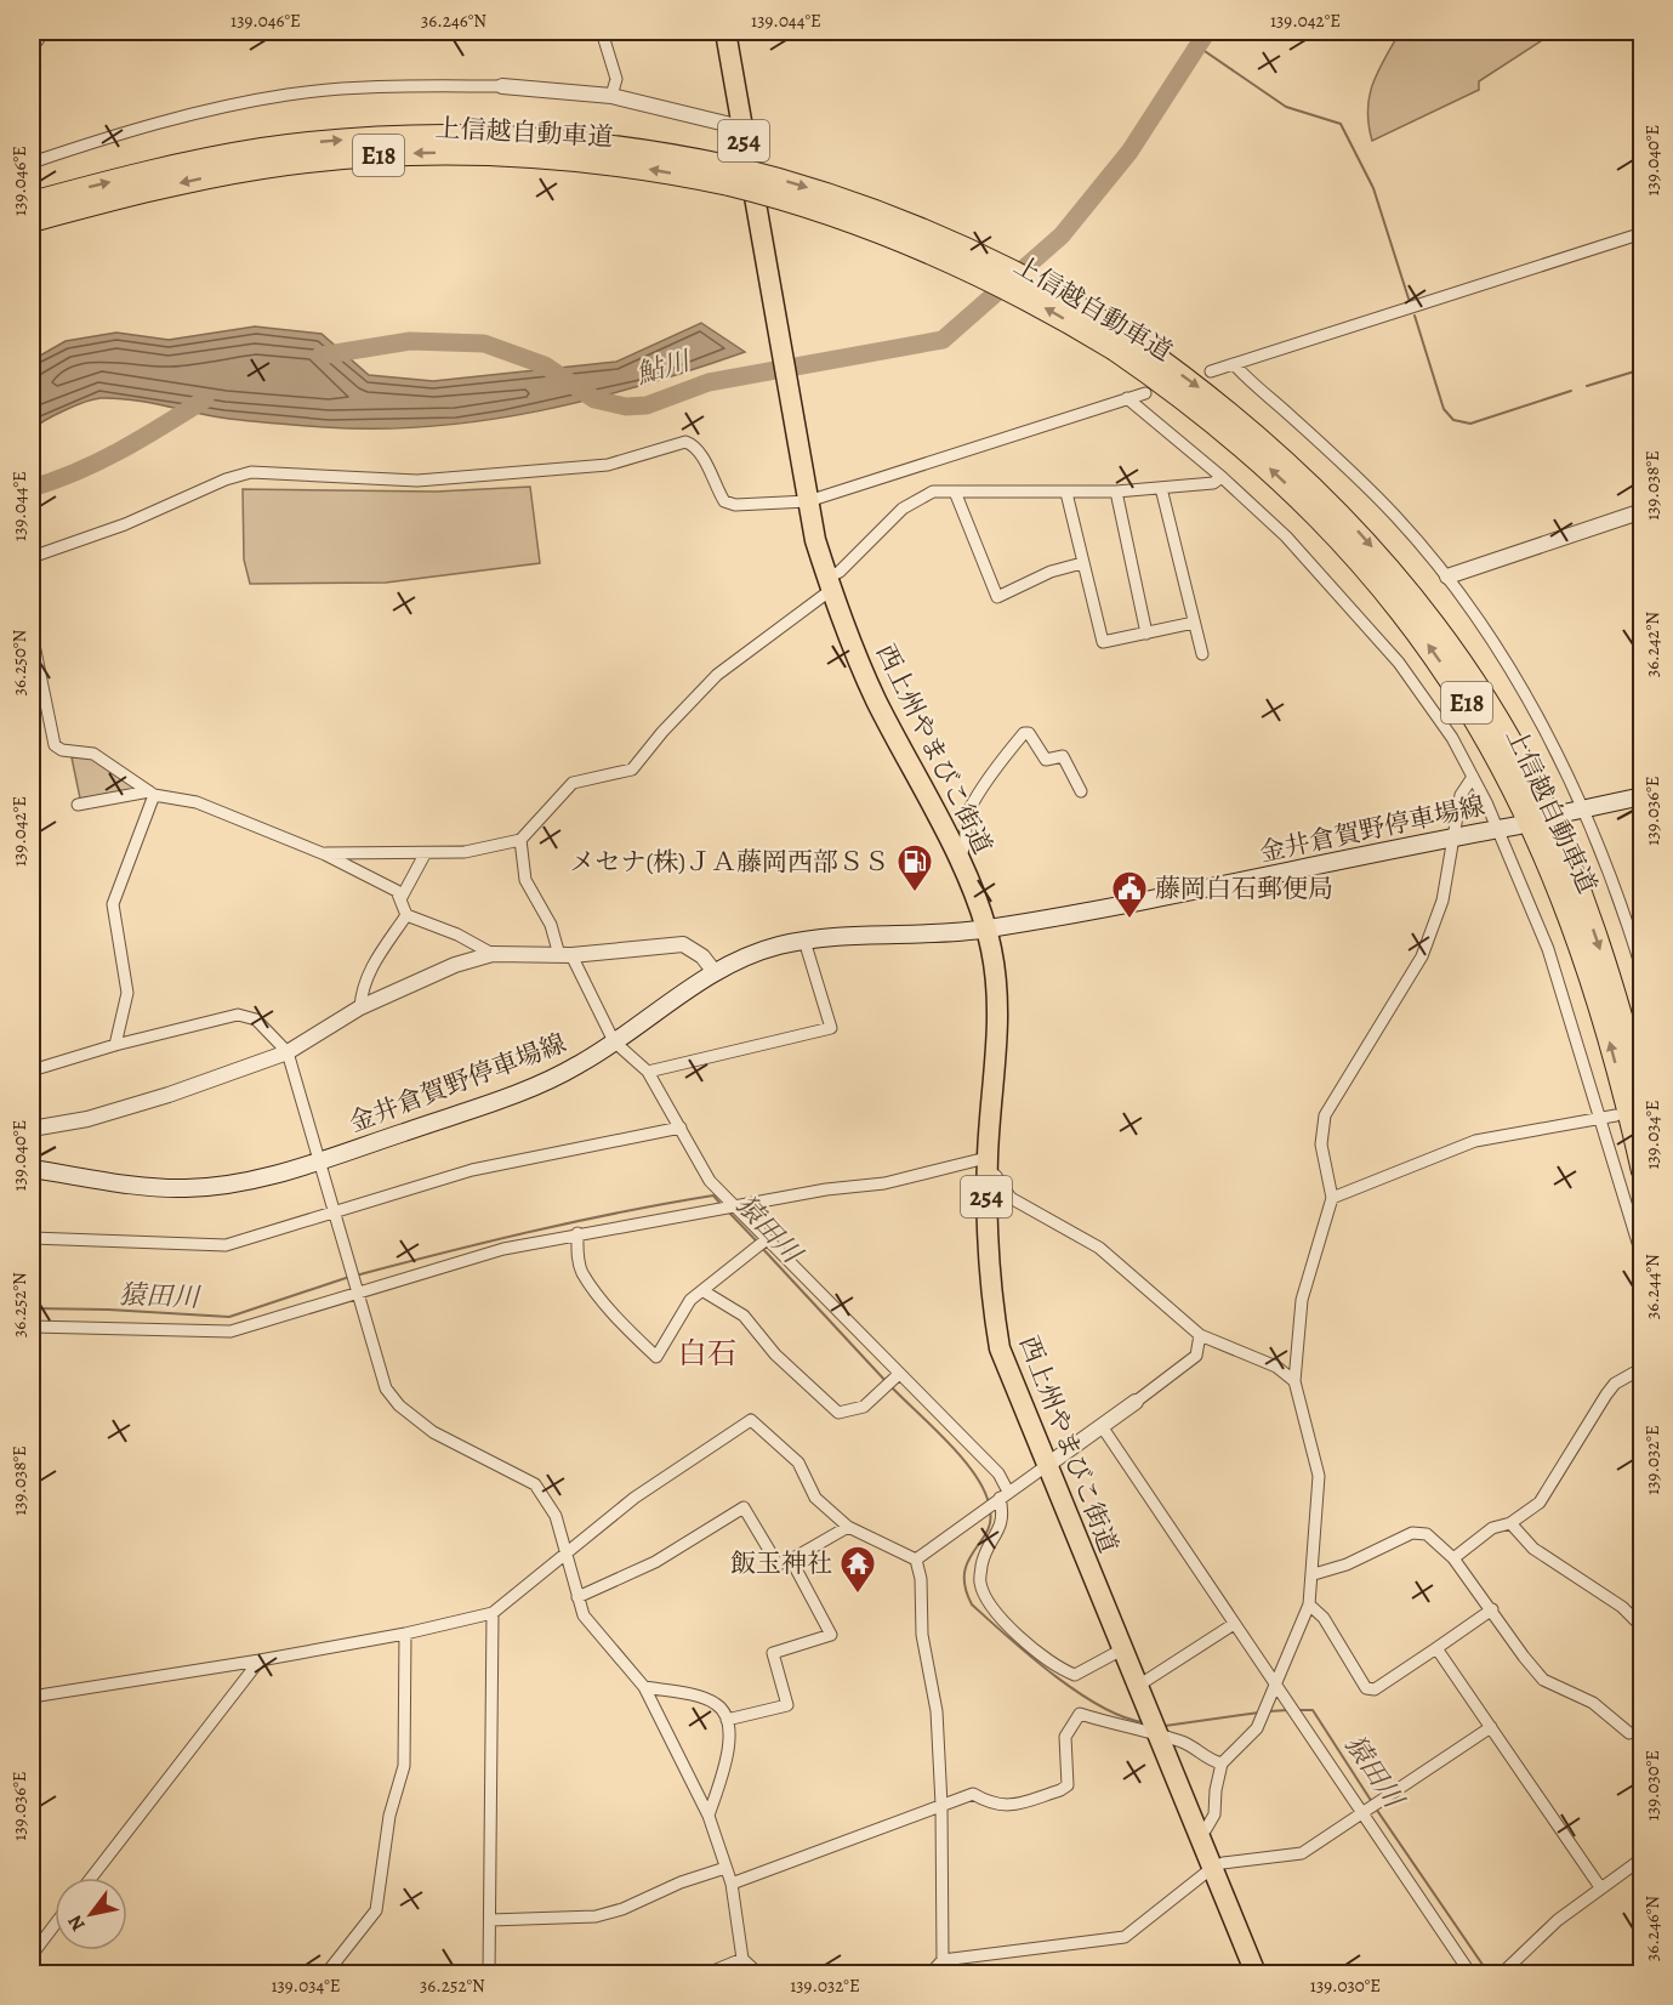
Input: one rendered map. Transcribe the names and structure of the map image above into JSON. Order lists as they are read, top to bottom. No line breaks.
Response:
{"streets":{"highway":["上信越自動車道","254","E18","西上州やまびこ街道"],"main road":["金井倉賀野停車場線"]},"crossings":[["西上州やまびこ街道","金井倉賀野停車場線"]],"districts":["白石"],"water":["鮎川","猿田川"],"places":{"fuel station":["メセナ(株)ＪＡ藤岡西部ＳＳ"],"public building":["藤岡白石郵便局"],"temple":["飯玉神社"]},"north":"bottom left","coordinates":["139.046°E","36.246°N","139.044°E","139.042°E","139.040°E","139.038°E","36.242°N","36.250°N","139.036°E","139.034°E","36.244°N","36.252°N","139.032°E","139.030°E"]}
